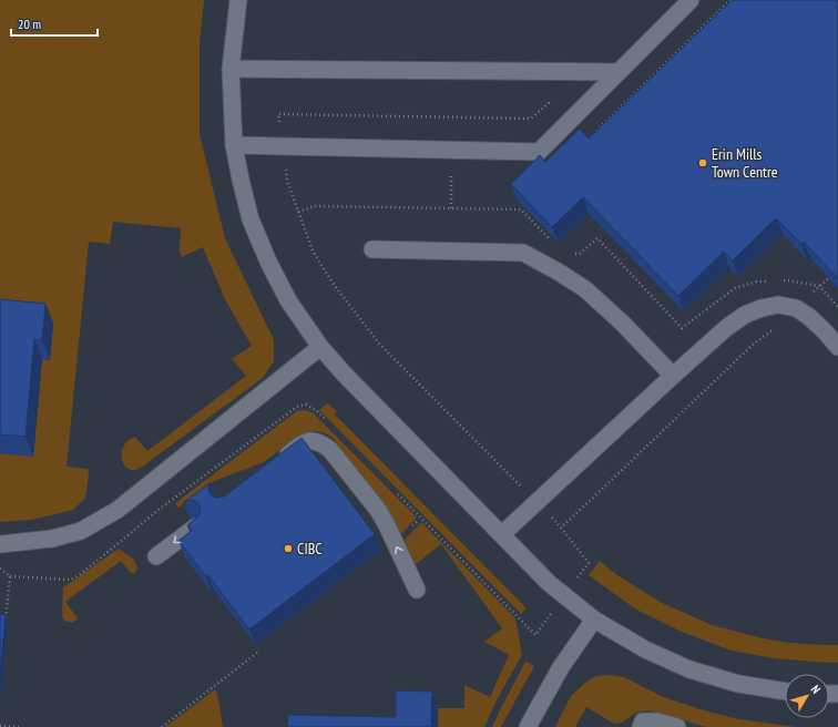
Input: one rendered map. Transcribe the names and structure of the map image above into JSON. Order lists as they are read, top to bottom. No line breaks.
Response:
{"places":["Erin Mills Town Centre","CIBC"],"scale_bar":"20 m","north":"top right"}
